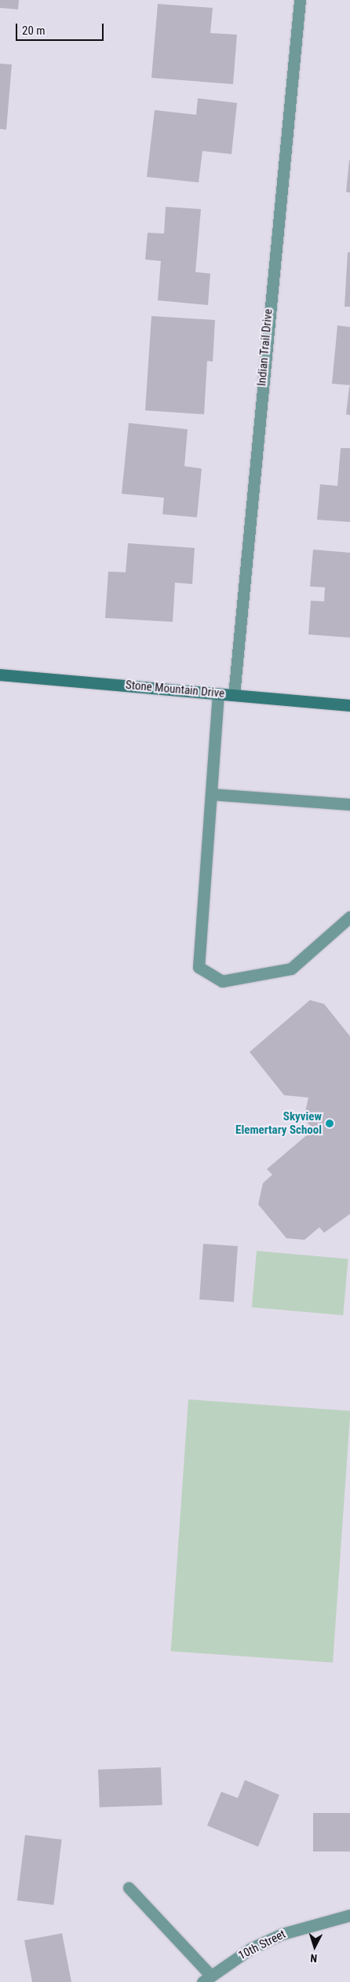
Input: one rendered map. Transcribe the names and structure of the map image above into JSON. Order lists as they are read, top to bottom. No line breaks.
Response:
{"streets":{"street":["Indian Trail Drive","Stone Mountain Drive","10th Street"]},"crossings":[["Indian Trail Drive","Stone Mountain Drive"]],"places":["Skyview Elemertary School"],"scale_bar":"20 m","north":"bottom"}
